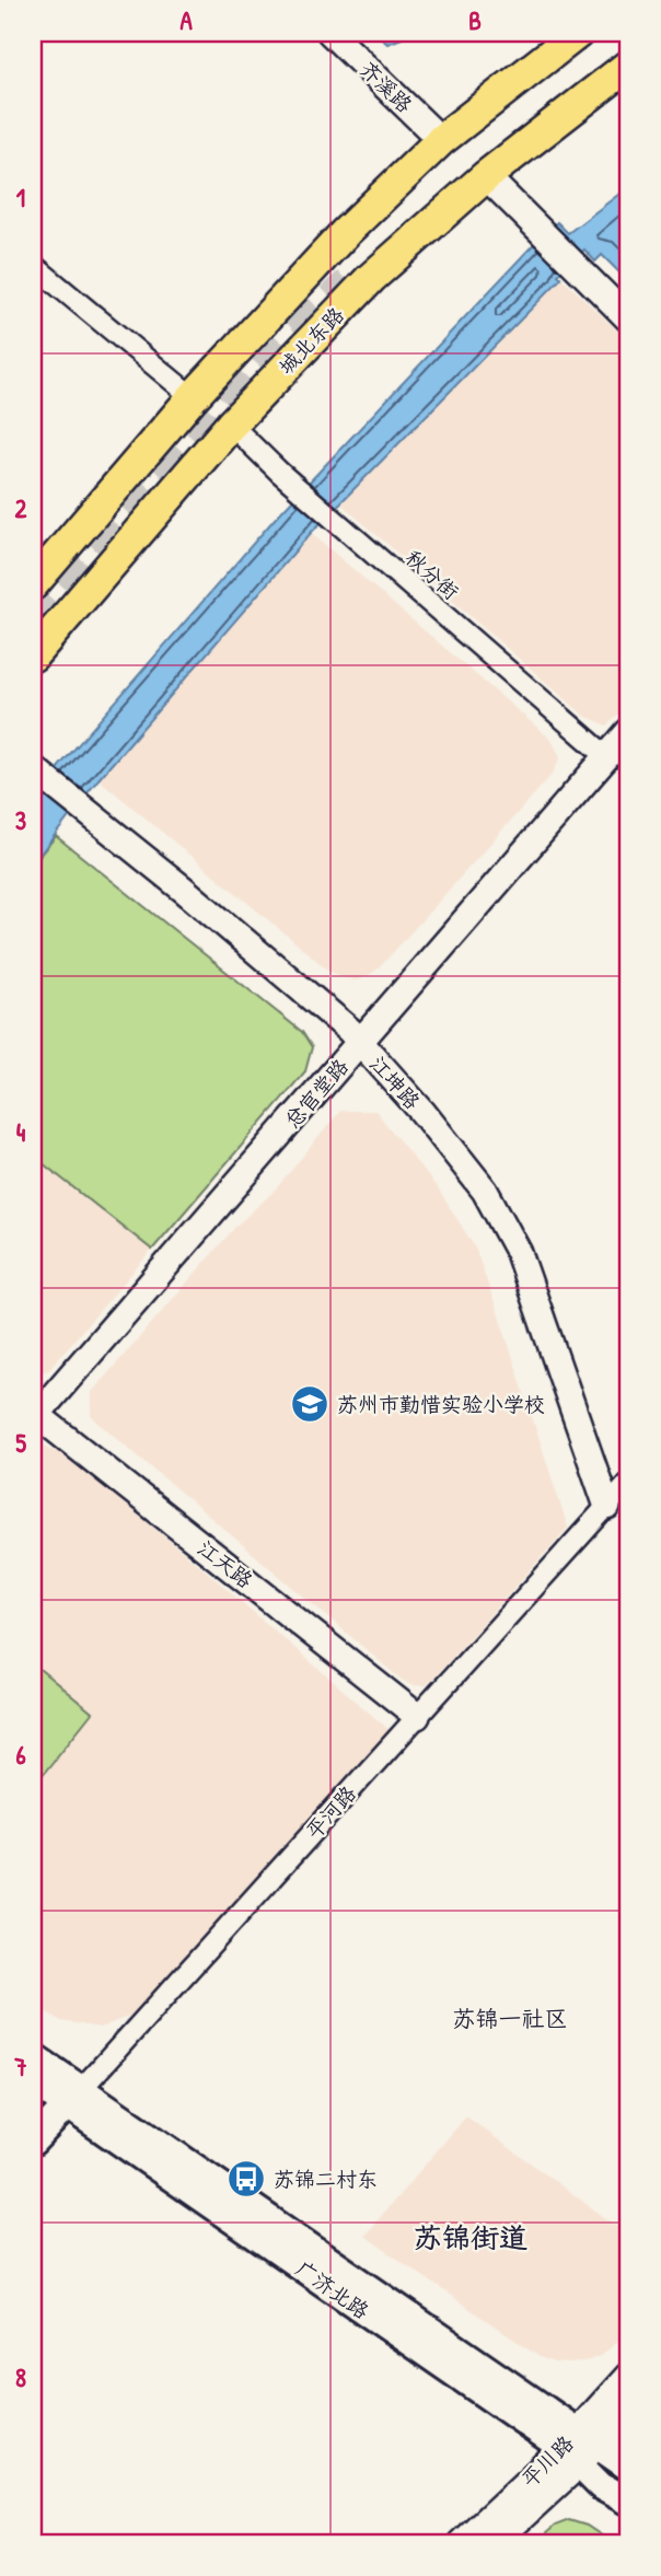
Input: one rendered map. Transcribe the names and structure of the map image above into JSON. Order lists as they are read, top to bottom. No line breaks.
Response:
{"streets":{"main road":["城北东路","平河路","广济北路"],"street":["齐溪路","秋分街","江坤路","总官堂路","江天路","平川路"]},"crossings":[["城北东路","秋分街"],["秋分街","总官堂路"],["江坤路","总官堂路"],["江坤路","平河路"],["总官堂路","江天路"],["江天路","平河路"],["平河路","广济北路"],["广济北路","平川路"]],"districts":["苏锦一社区","苏锦街道"],"places":{"school or university":["苏州市勤惜实验小学校"],"bus stop":["苏锦二村东"]},"grid":{"columns":["A","B"],"rows":["1","2","3","4","5","6","7","8"]}}
